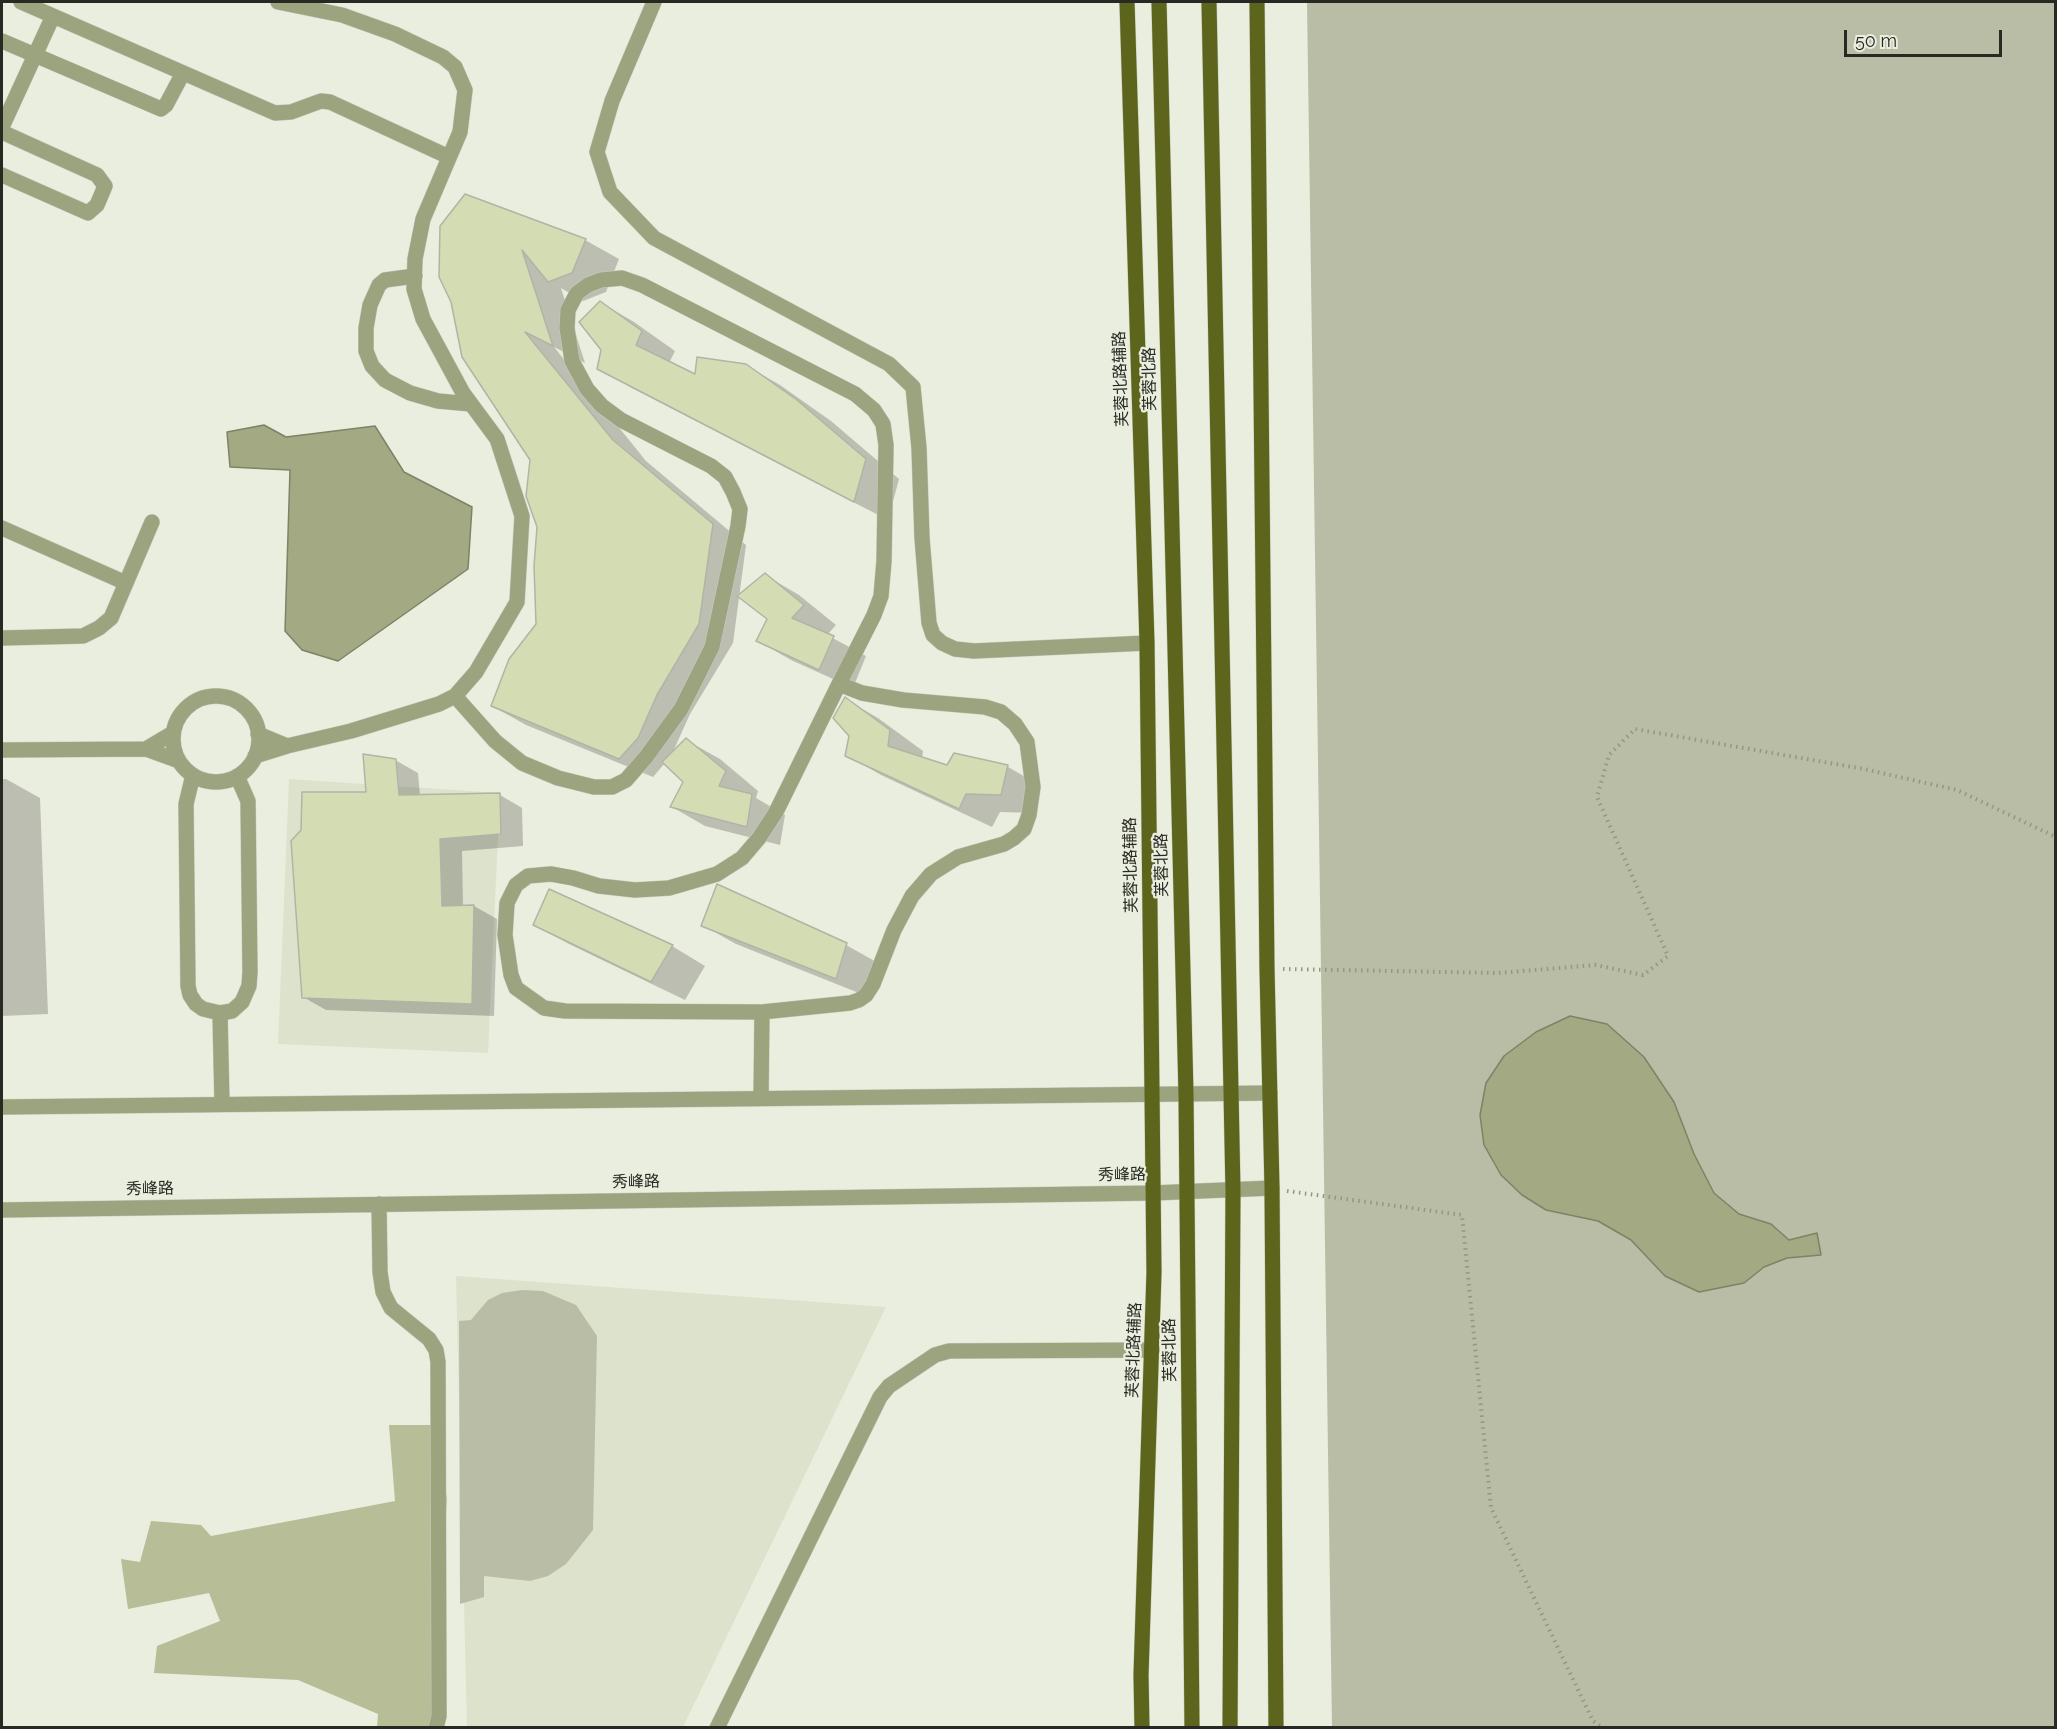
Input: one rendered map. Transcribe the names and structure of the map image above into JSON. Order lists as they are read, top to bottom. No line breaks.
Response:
{"streets":{"main road":["芙蓉北路辅路","芙蓉北路"],"street":["秀峰路"]},"crossings":[["芙蓉北路辅路","秀峰路"],["芙蓉北路","秀峰路"]],"scale_bar":"50 m"}
